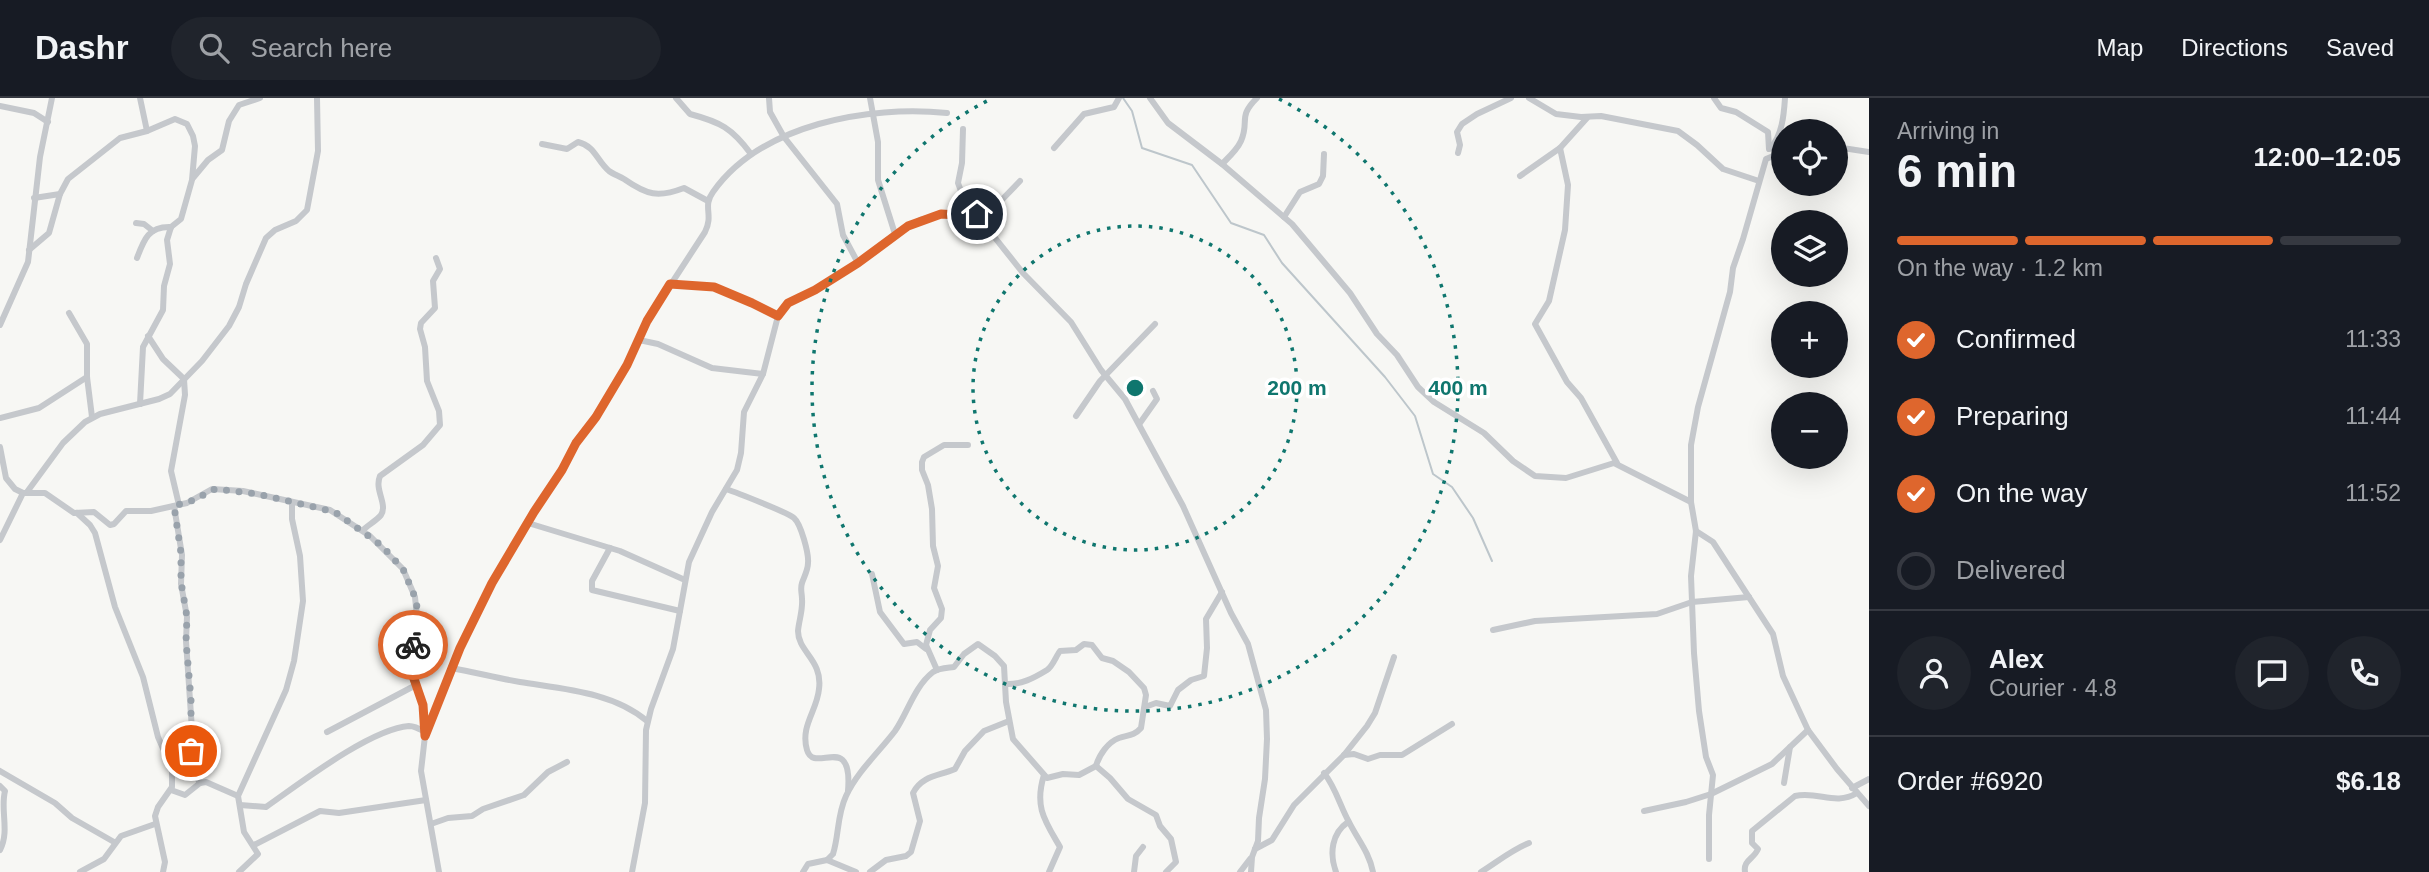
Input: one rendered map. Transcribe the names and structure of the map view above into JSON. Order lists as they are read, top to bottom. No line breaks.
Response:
{"page":{"header":"Dashr","search":"Search here","nav":["Map","Directions","Saved"],"heading":["6 min","Arriving in","12:00–12:05"],"panel":["Alex","Courier · 4.8","Order #6920","$6.18"],"map_buttons":["+","−"],"bar":"On the way · 1.2 km","list":[["Confirmed","11:33"],["Preparing","11:44"],["On the way","11:52"],"Delivered"]},"rings":["200 m","400 m"]}
